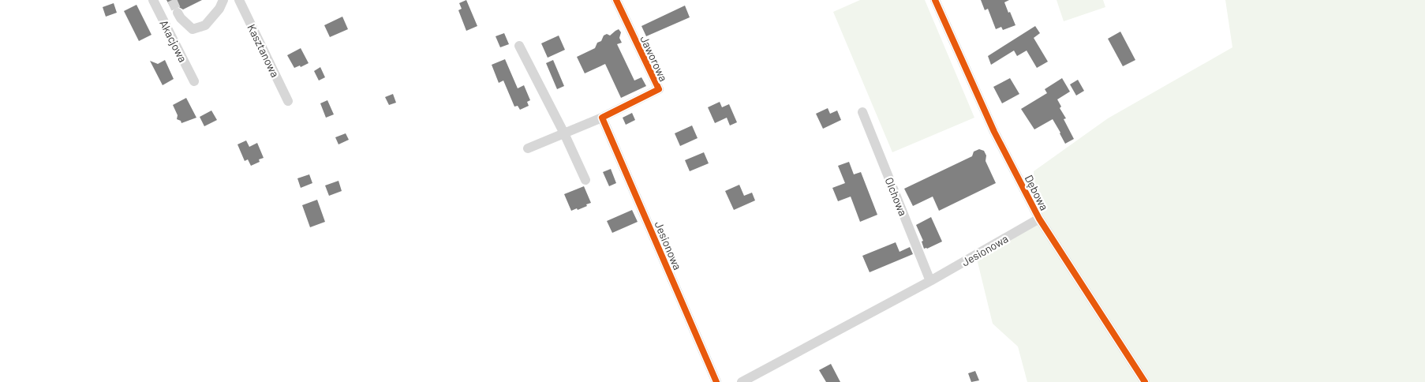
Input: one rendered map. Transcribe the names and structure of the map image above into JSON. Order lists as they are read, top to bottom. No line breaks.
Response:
{"streets":{"street":["Akacjowa","Kasztanowa","Jaworowa","Dębowa","Olchowa","Jesionowa"]},"crossings":[["Jaworowa","Jesionowa"],["Dębowa","Jesionowa"],["Olchowa","Jesionowa"]]}
